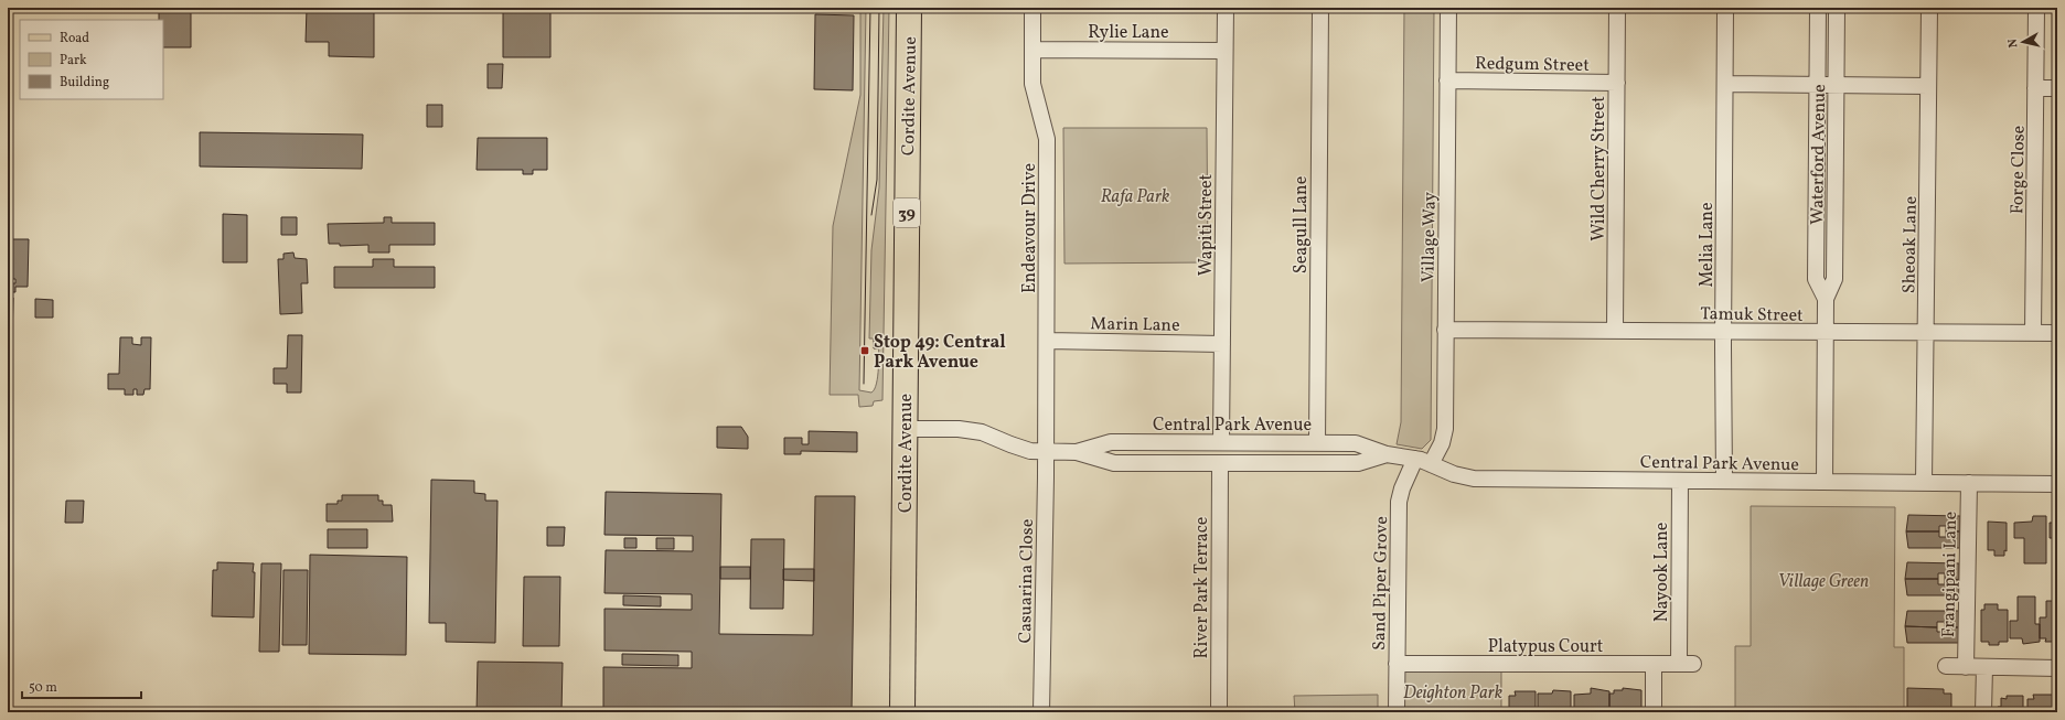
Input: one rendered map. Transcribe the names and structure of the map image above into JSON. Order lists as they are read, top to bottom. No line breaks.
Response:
{"streets":{"main road":["Cordite Avenue","39"],"street":["Rylie Lane","Redgum Street","Waterford Avenue","Wild Cherry Street","Forge Close","Wapiti Street","Seagull Lane","Endeavour Drive","Village Way","Melia Lane","Sheoak Lane","Tamuk Street","Marin Lane","Central Park Avenue","Nayook Lane","Frangipani Lane","Casuarina Close","Sand Piper Grove","River Park Terrace","Platypus Court"]},"crossings":[["Rylie Lane","Wapiti Street"],["Rylie Lane","Endeavour Drive"],["Redgum Street","Wild Cherry Street"],["Redgum Street","Village Way"],["Cordite Avenue","Central Park Avenue"],["Waterford Avenue","Tamuk Street"],["Waterford Avenue","Central Park Avenue"],["Wild Cherry Street","Tamuk Street"],["Forge Close","Tamuk Street"],["Wapiti Street","Marin Lane"],["Wapiti Street","Central Park Avenue"],["Seagull Lane","Central Park Avenue"],["Endeavour Drive","Marin Lane"],["Endeavour Drive","Central Park Avenue"],["Endeavour Drive","Casuarina Close"],["Village Way","Tamuk Street"],["Village Way","Central Park Avenue"],["Melia Lane","Tamuk Street"],["Melia Lane","Central Park Avenue"],["Sheoak Lane","Tamuk Street"],["Sheoak Lane","Central Park Avenue"],["Central Park Avenue","Nayook Lane"],["Central Park Avenue","Frangipani Lane"],["Central Park Avenue","Casuarina Close"],["Central Park Avenue","Sand Piper Grove"],["Central Park Avenue","River Park Terrace"],["Nayook Lane","Platypus Court"],["Sand Piper Grove","Platypus Court"]],"parks":["Rafa Park","Village Green","Deighton Park"],"places":{"transit":["Stop 49: Central Park Avenue"]},"legend":["Road","Park","Building"],"scale_bar":"50 m","north":"left"}
